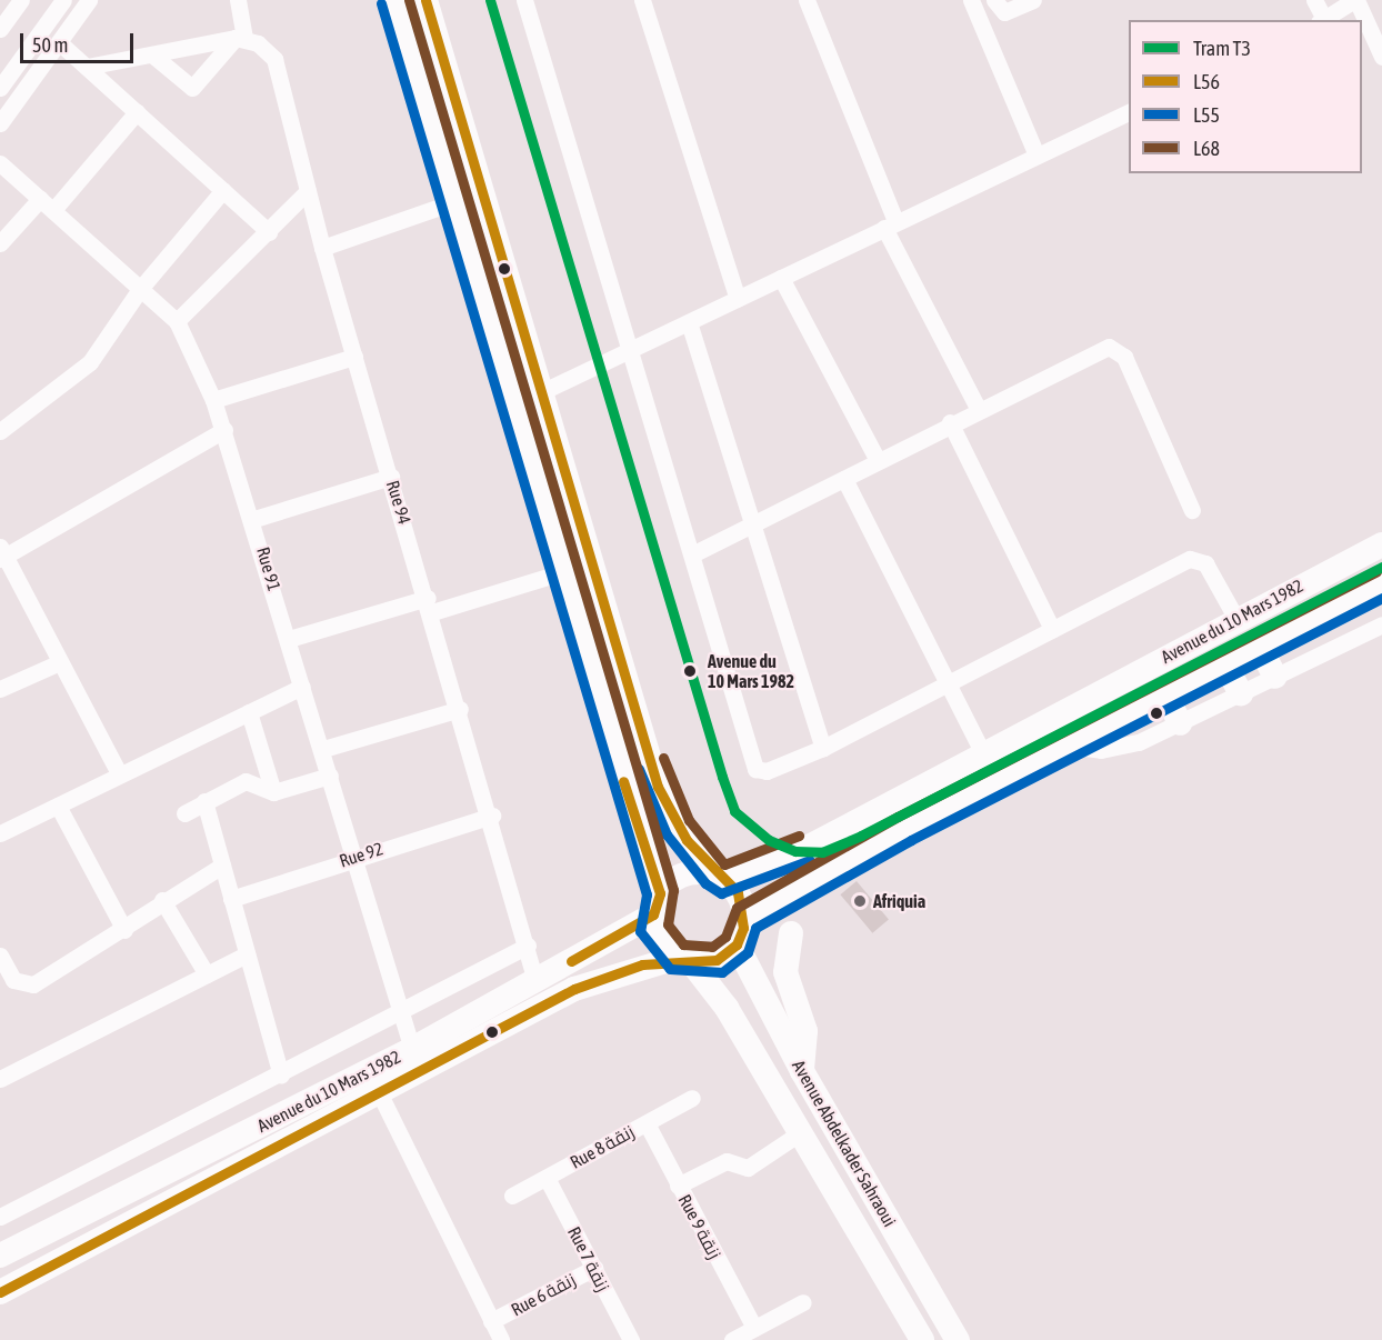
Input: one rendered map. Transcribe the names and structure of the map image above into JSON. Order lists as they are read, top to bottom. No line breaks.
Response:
{"streets":{"main road":["Avenue du 10 Mars 1982","Avenue Abdelkader Sahraoui"],"street":["Rue 94","Rue 91","Rue 92","Rue 8 زنقة","Rue 9 زنقة","Rue 7 زنقة","Rue 6 زنقة"]},"crossings":[["Rue 94","Avenue du 10 Mars 1982"],["Rue 94","Rue 92"],["Rue 91","Avenue du 10 Mars 1982"],["Rue 91","Rue 92"],["Avenue du 10 Mars 1982","Avenue Abdelkader Sahraoui"],["Rue 8 زنقة","Rue 9 زنقة"],["Rue 8 زنقة","Rue 7 زنقة"],["Rue 7 زنقة","Rue 6 زنقة"]],"places":["Avenue du 10 Mars 1982","Afriquia"],"lines":["tram line T3","transit line L56","transit line L68","transit line L55"],"legend":["Tram T3","L56","L55","L68"],"scale_bar":"50 m"}
